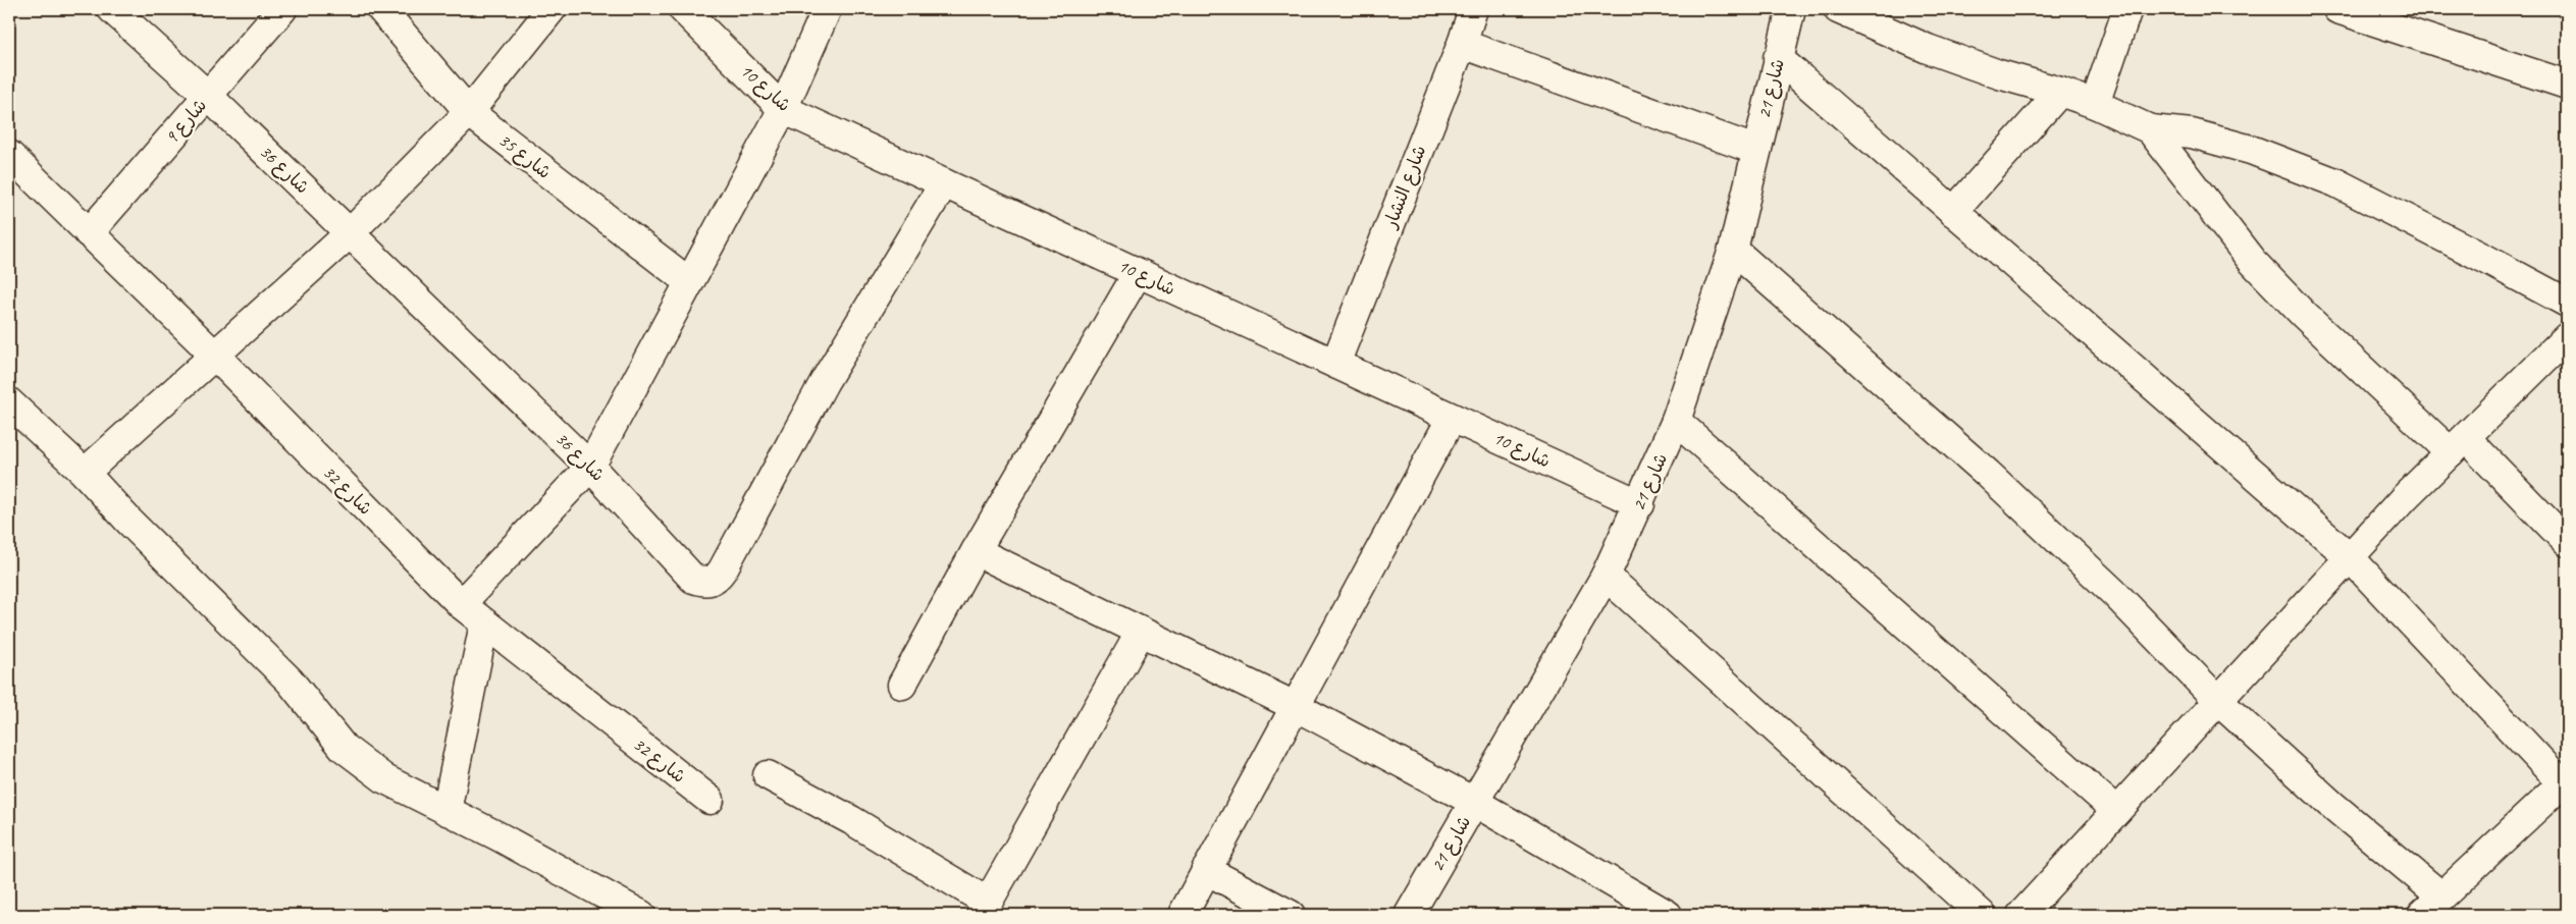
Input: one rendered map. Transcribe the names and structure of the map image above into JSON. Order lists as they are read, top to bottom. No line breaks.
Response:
{"streets":{"street":["شارع 10","شارع 21","شارع 9","شارع 35","شارع 36","شارع النشار","شارع 32"]},"crossings":[["شارع 10","شارع 21"],["شارع 10","شارع 36"],["شارع 10","شارع النشار"],["شارع 9","شارع 36"],["شارع 9","شارع 32"]]}
